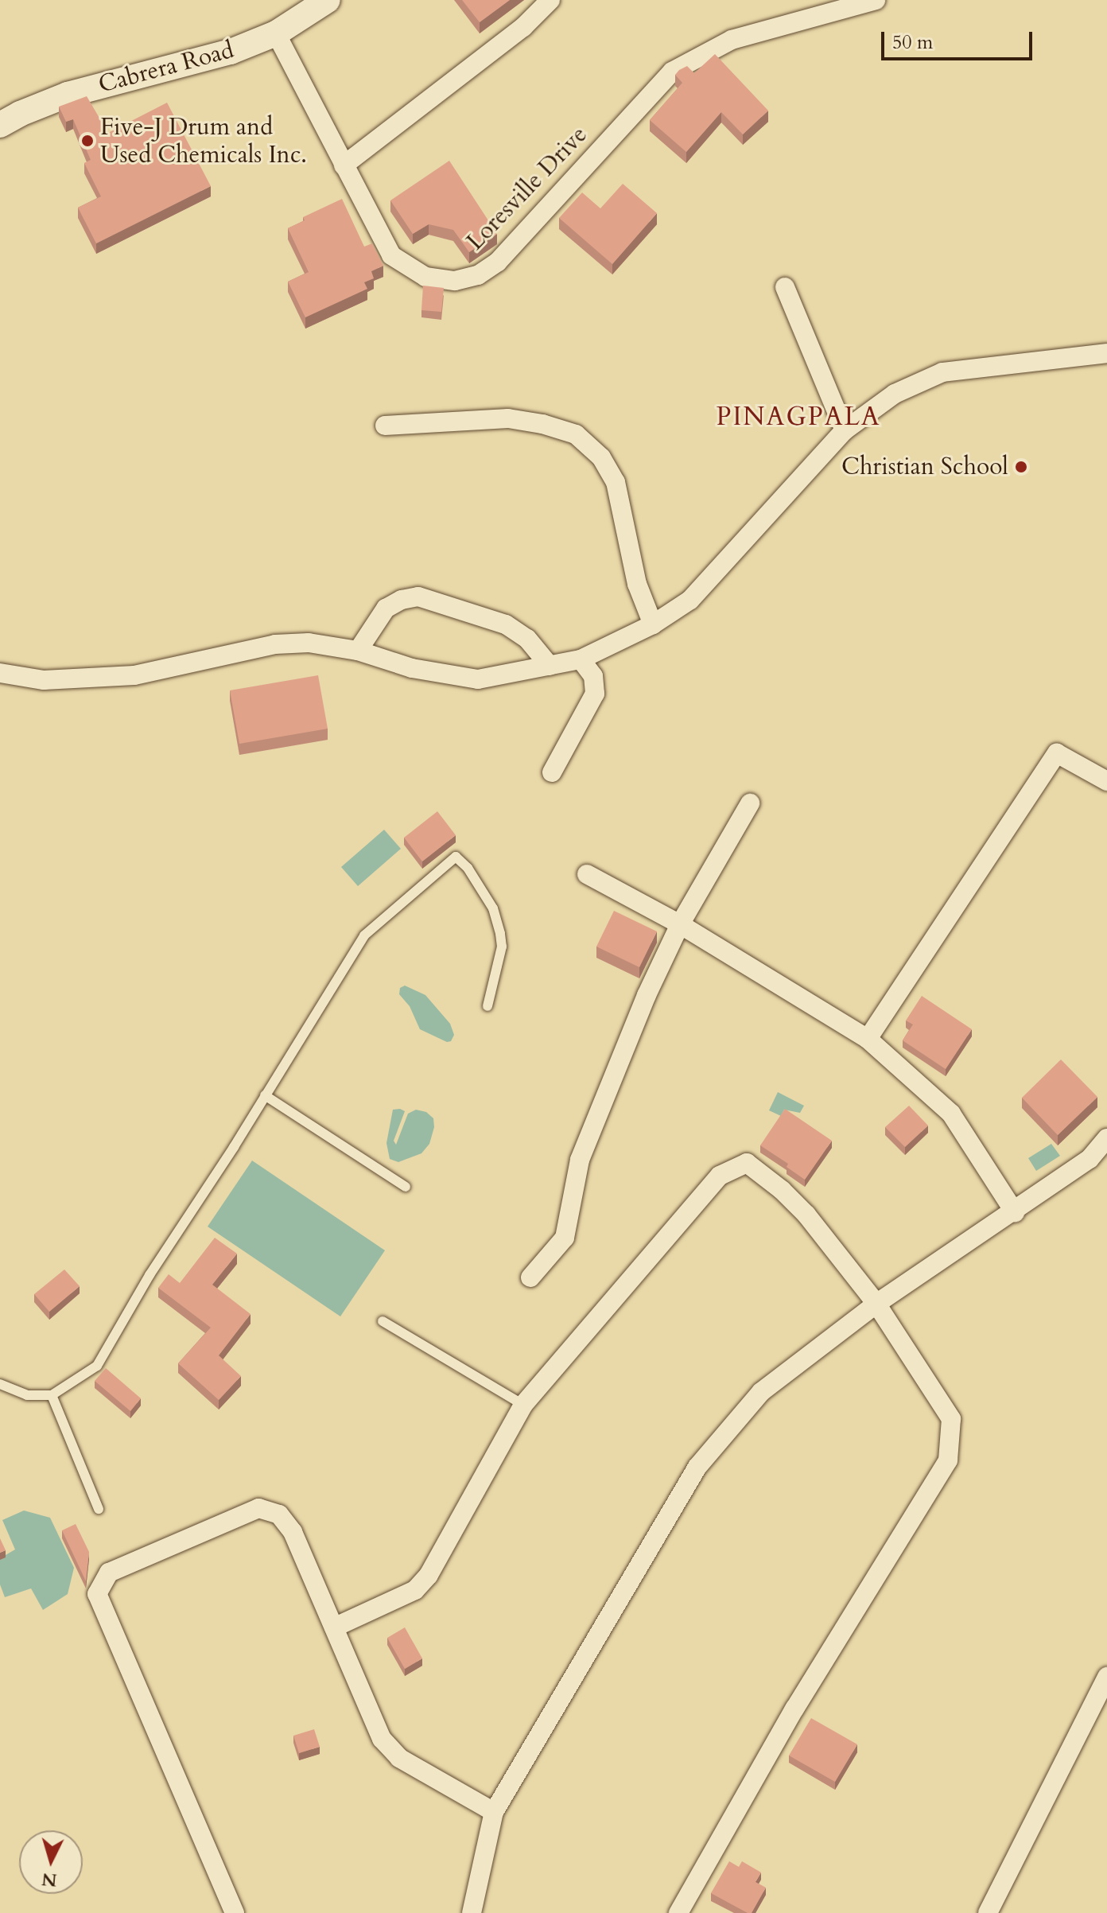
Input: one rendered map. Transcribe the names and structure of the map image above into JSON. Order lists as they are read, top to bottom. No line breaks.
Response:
{"streets":{"main road":["Cabrera Road"],"street":["Loresville Drive"]},"crossings":[["Cabrera Road","Loresville Drive"]],"districts":["PINAGPALA"],"places":["Five-J Drum and Used Chemicals Inc.","Christian School"],"scale_bar":"50 m","north":"bottom"}
